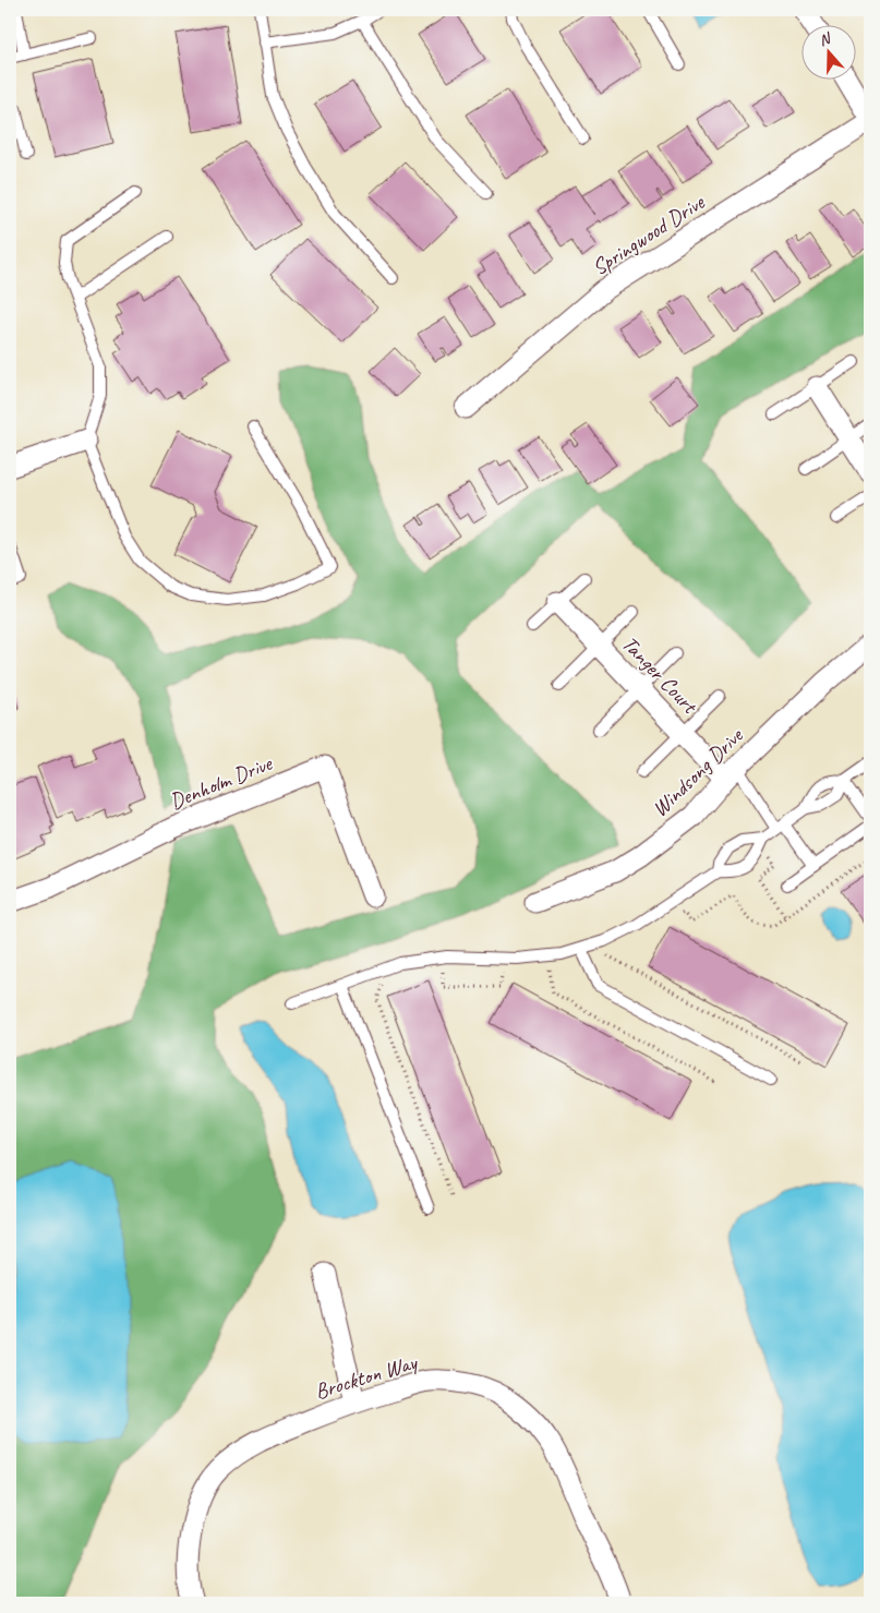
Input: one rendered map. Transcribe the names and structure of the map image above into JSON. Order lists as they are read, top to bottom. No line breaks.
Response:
{"streets":{"street":["Springwood Drive","Tanger Court","Windsong Drive","Denholm Drive","Brockton Way"]},"crossings":[["Tanger Court","Windsong Drive"]],"north":"top"}
